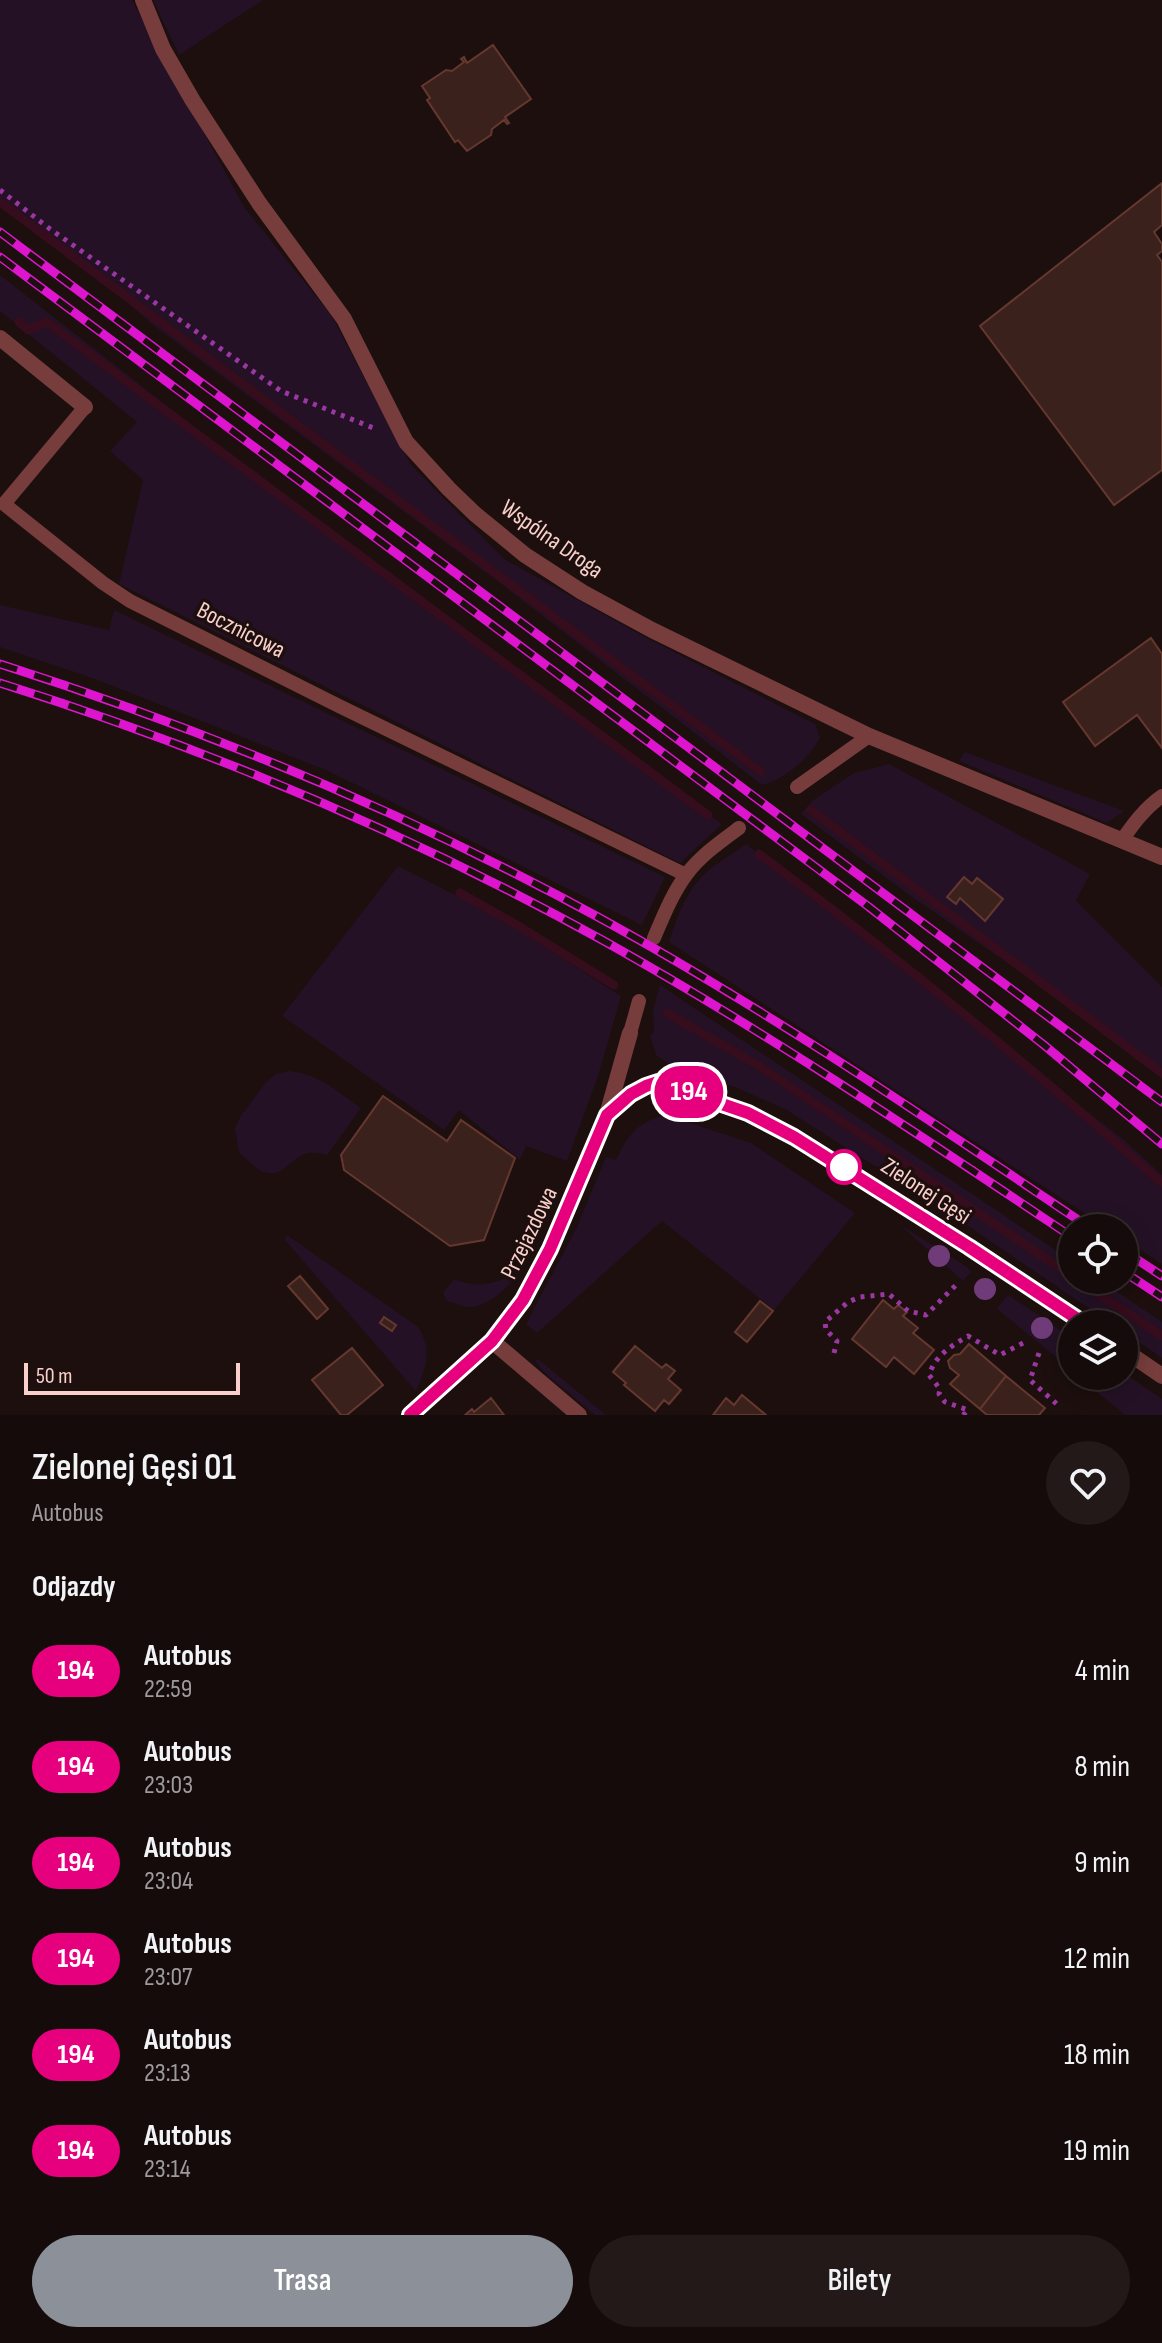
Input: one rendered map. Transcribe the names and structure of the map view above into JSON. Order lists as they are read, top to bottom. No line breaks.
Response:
{"streets":{"street":["Wspólna Droga","Bocznicowa","Zielonej Gęsi","Przejazdowa"]},"crossings":[["Zielonej Gęsi","Przejazdowa"]],"lines":["bus line 194"],"scale_bar":"50 m","page":{"on_map":"194","scale":"50 m","heading":[["Zielonej Gęsi 01","Autobus"],"Odjazdy"],"list":[{"mark":"194","name":"Autobus","note":"22:59","value":"4 min"},{"mark":"194","name":"Autobus","note":"23:03","value":"8 min"},{"mark":"194","name":"Autobus","note":"23:04","value":"9 min"},{"mark":"194","name":"Autobus","note":"23:07","value":"12 min"},{"mark":"194","name":"Autobus","note":"23:13","value":"18 min"},{"mark":"194","name":"Autobus","note":"23:14","value":"19 min"}],"buttons":["Trasa","Bilety"]}}
